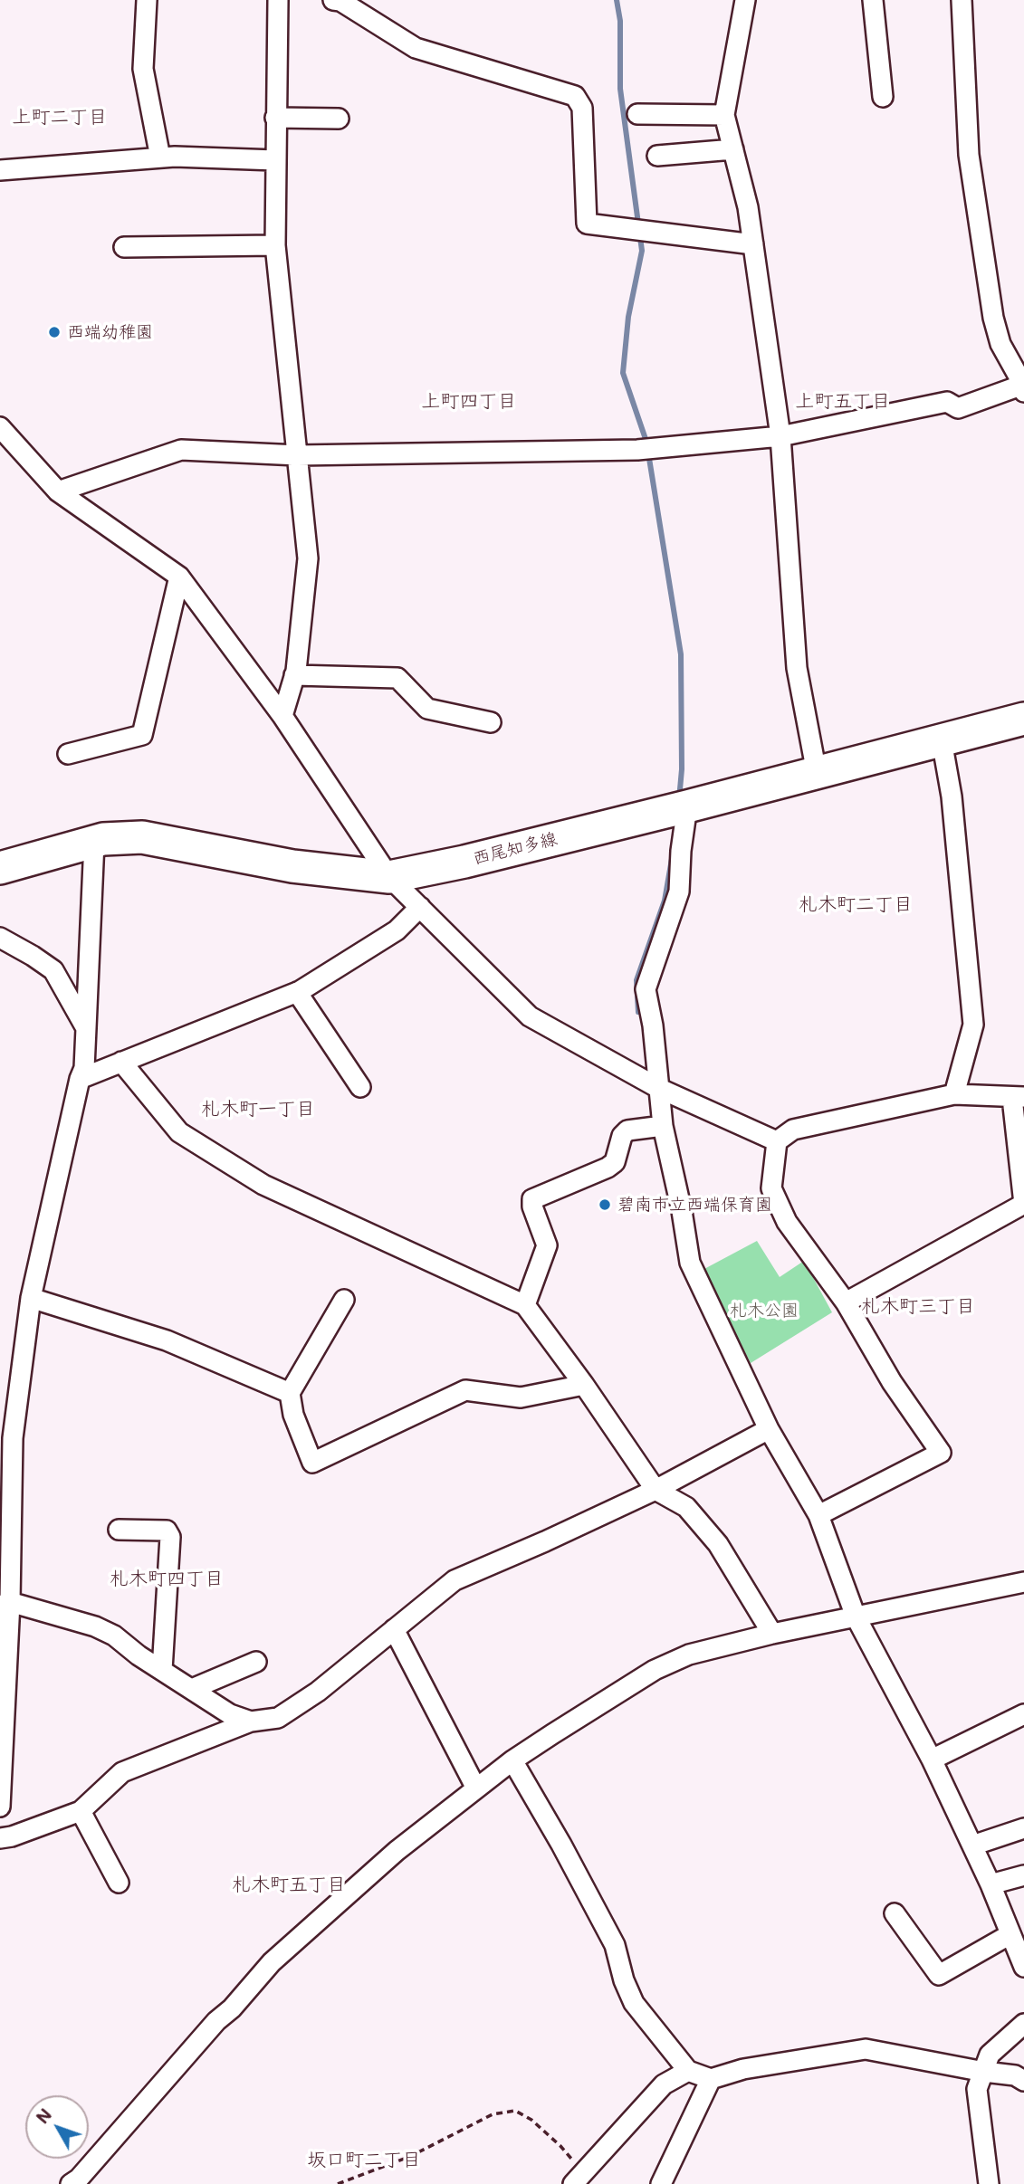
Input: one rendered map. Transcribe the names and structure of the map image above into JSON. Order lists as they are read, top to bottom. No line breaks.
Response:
{"streets":{"main road":["西尾知多線"]},"districts":["上町二丁目","上町四丁目","上町五丁目","札木町二丁目","札木町一丁目","札木町三丁目","札木町四丁目","札木町五丁目","坂口町二丁目"],"parks":["札木公園"],"places":["西端幼稚園","碧南市立西端保育園"],"north":"top left"}
